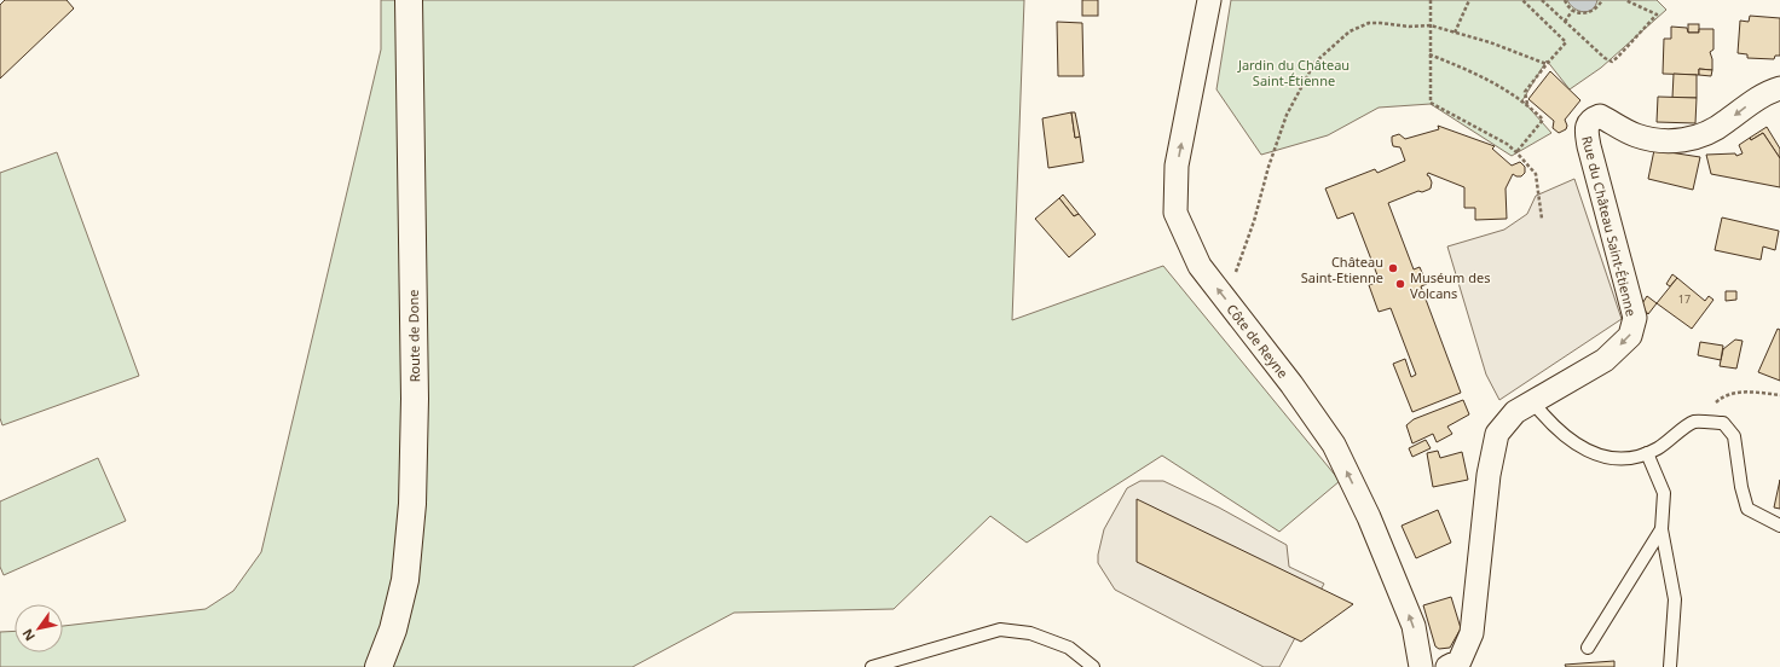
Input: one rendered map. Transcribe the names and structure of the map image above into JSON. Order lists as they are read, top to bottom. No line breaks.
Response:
{"streets":{"street":["Rue du Château Saint-Étienne","Route de Done","Côte de Reyne"]},"one_way":["Côte de Reyne"],"parks":["Jardin du Château Saint-Étienne"],"places":["Château Saint-Etienne","Muséum des Volcans"],"house_numbers":["17"],"north":"bottom left"}
